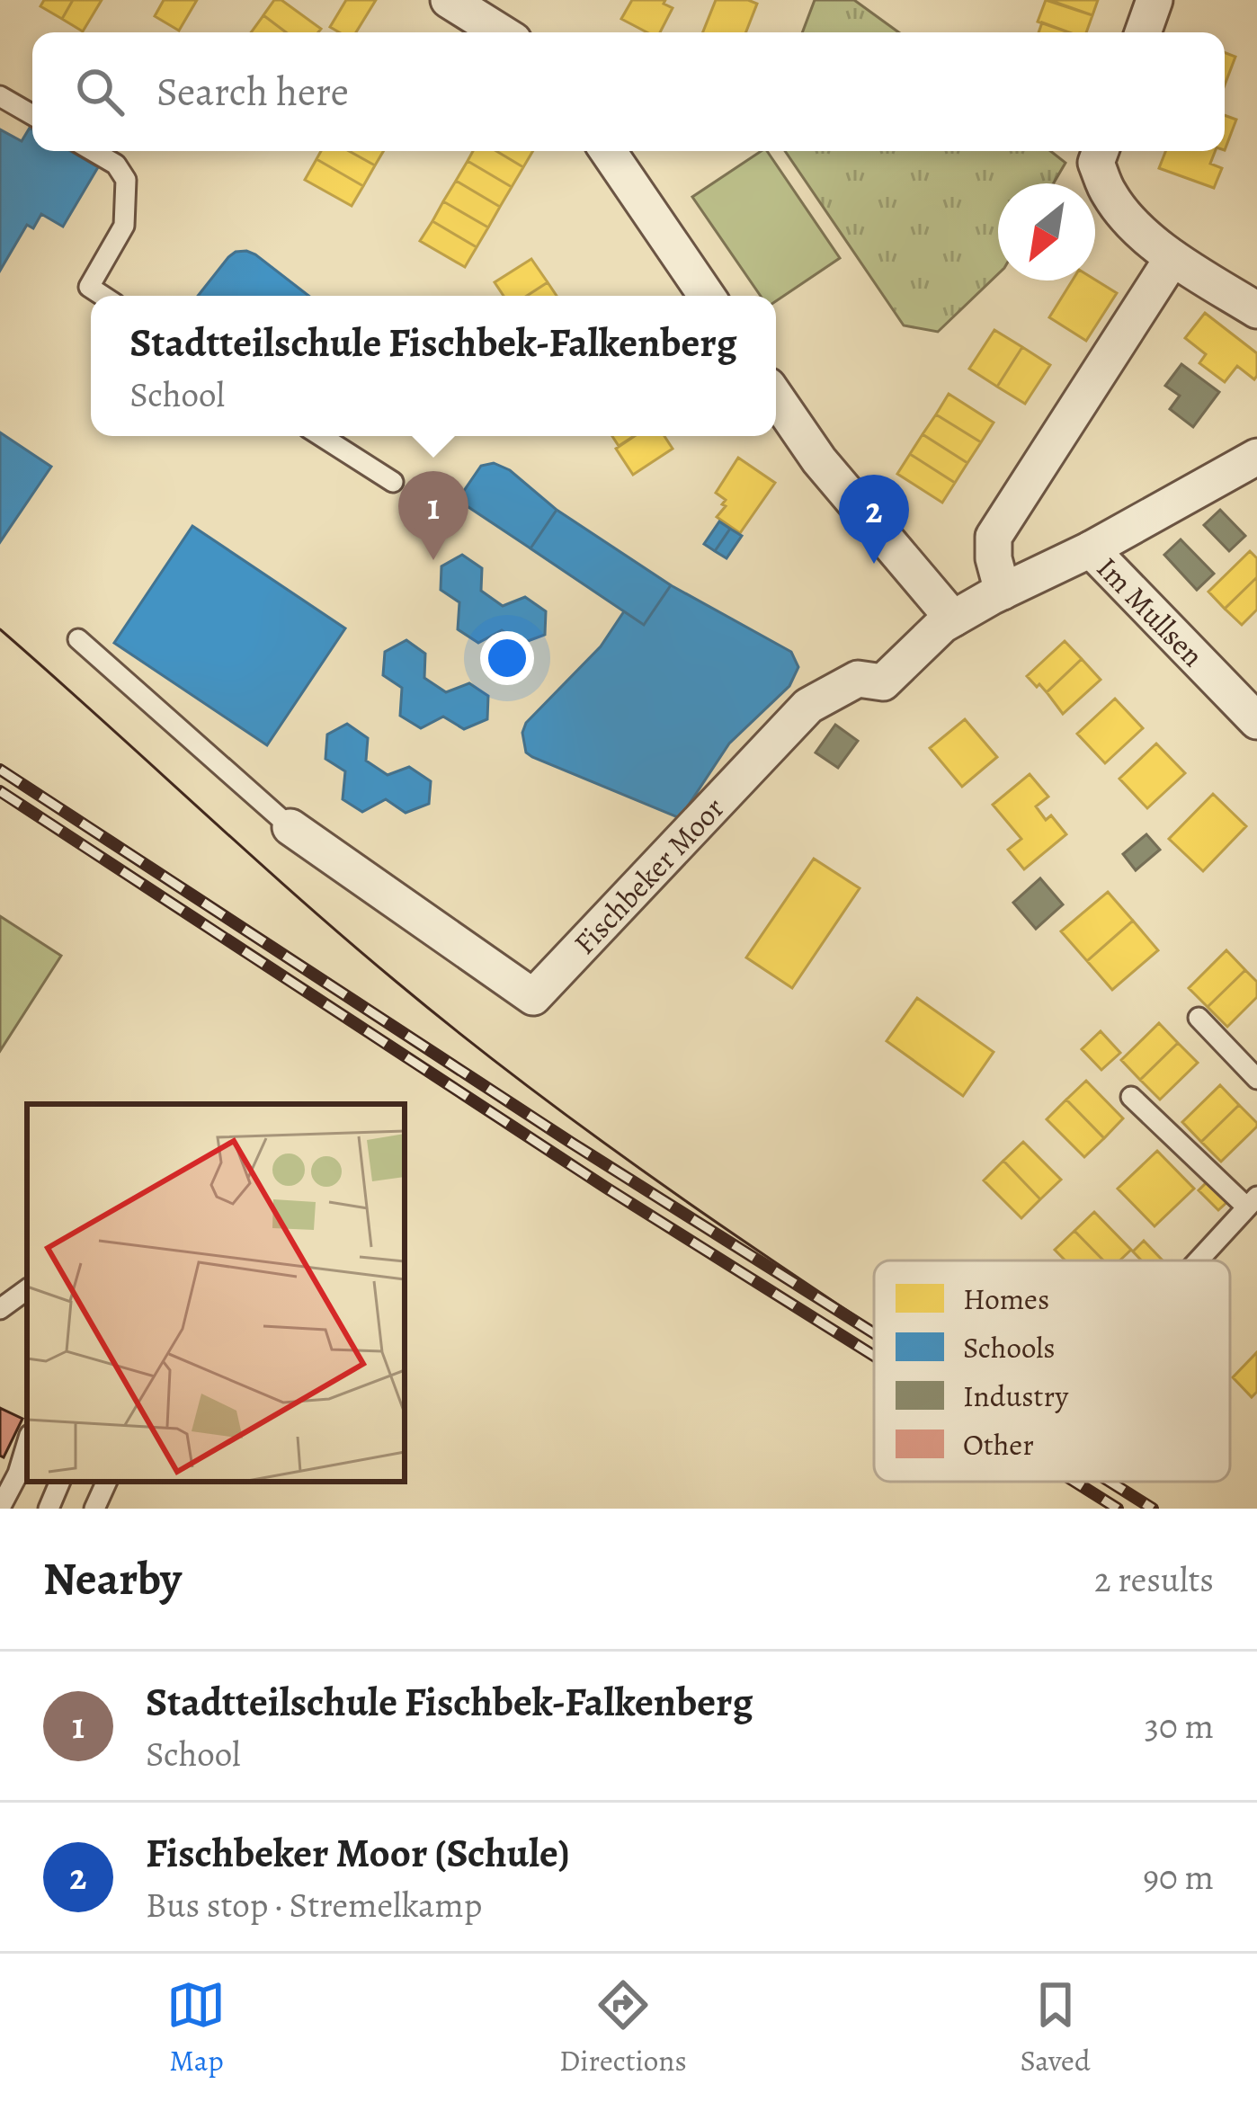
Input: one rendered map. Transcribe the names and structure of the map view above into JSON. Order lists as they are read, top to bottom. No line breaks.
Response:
{"streets":{"street":["Im Mullsen","Fischbeker Moor"]},"crossings":[["Im Mullsen","Fischbeker Moor"]],"legend":["Homes","Schools","Industry","Other"],"north":"bottom left","page":{"search":"Search here","popup":["Stadtteilschule Fischbek-Falkenberg","School"],"pins":["1","2"],"heading":["Nearby","2 results"],"list":[{"mark":"1","name":"Stadtteilschule Fischbek-Falkenberg","note":"School","value":"30 m"},{"mark":"2","name":"Fischbeker Moor (Schule)","note":"Bus stop · Stremelkamp","value":"90 m"}],"nav":["Map","Directions","Saved"]}}
